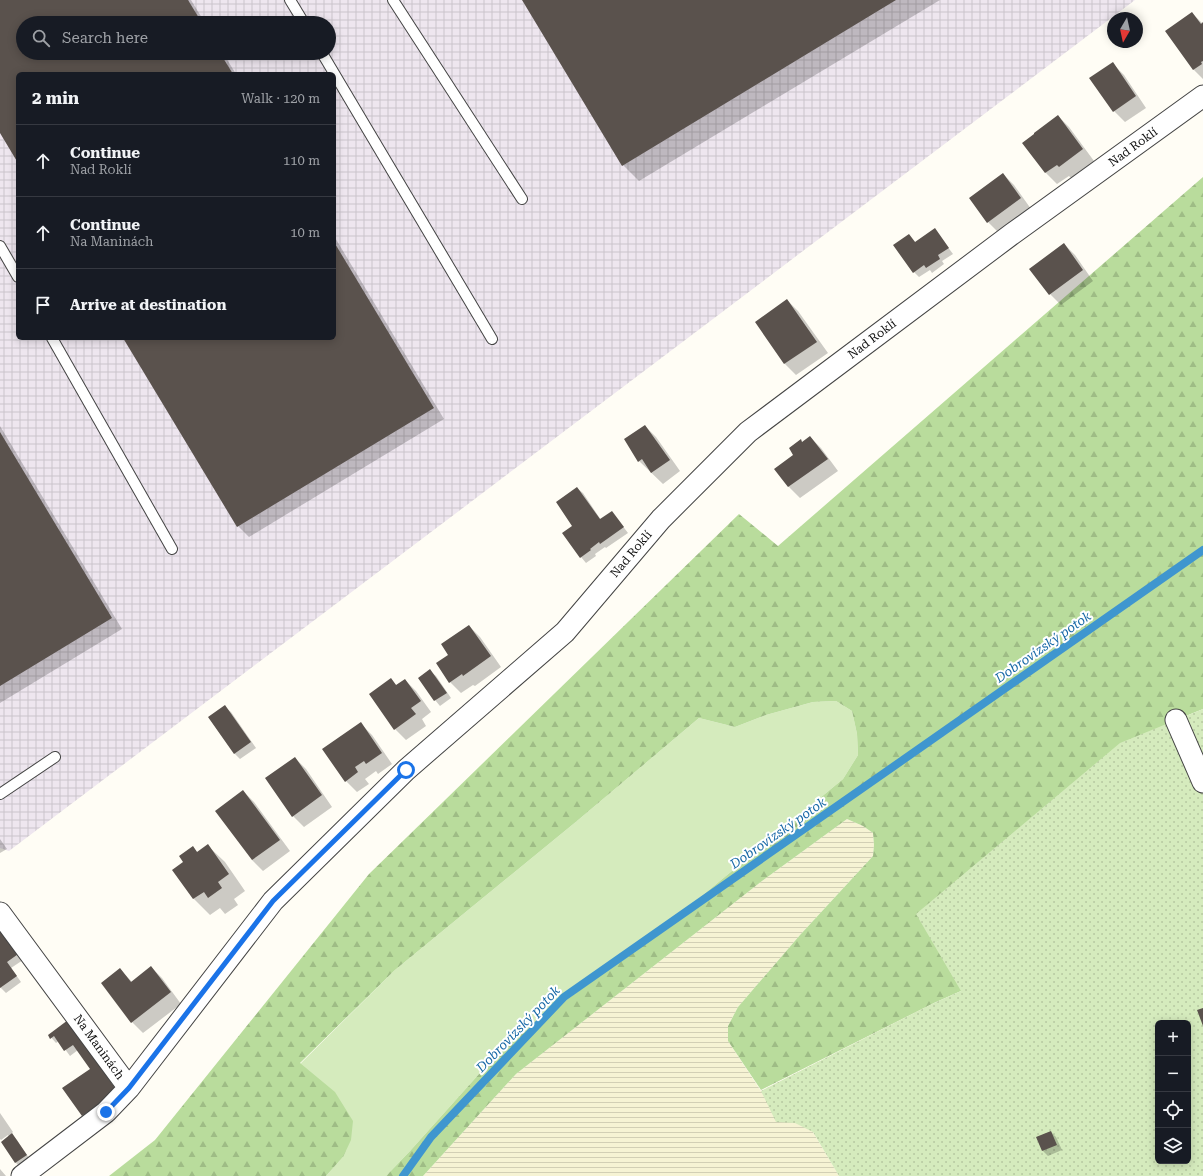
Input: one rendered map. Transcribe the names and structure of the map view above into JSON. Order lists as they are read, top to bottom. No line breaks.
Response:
{"streets":{"street":["Nad Roklí","Na Maninách"]},"crossings":[["Nad Roklí","Na Maninách"]],"water":["Dobrovízský potok"],"north":"bottom","page":{"search":"Search here","heading":["2 min","Walk · 120 m"],"list":[["Continue","Nad Roklí","110 m"],["Continue","Na Maninách","10 m"],"Arrive at destination"],"map_buttons":["+","−"]}}
